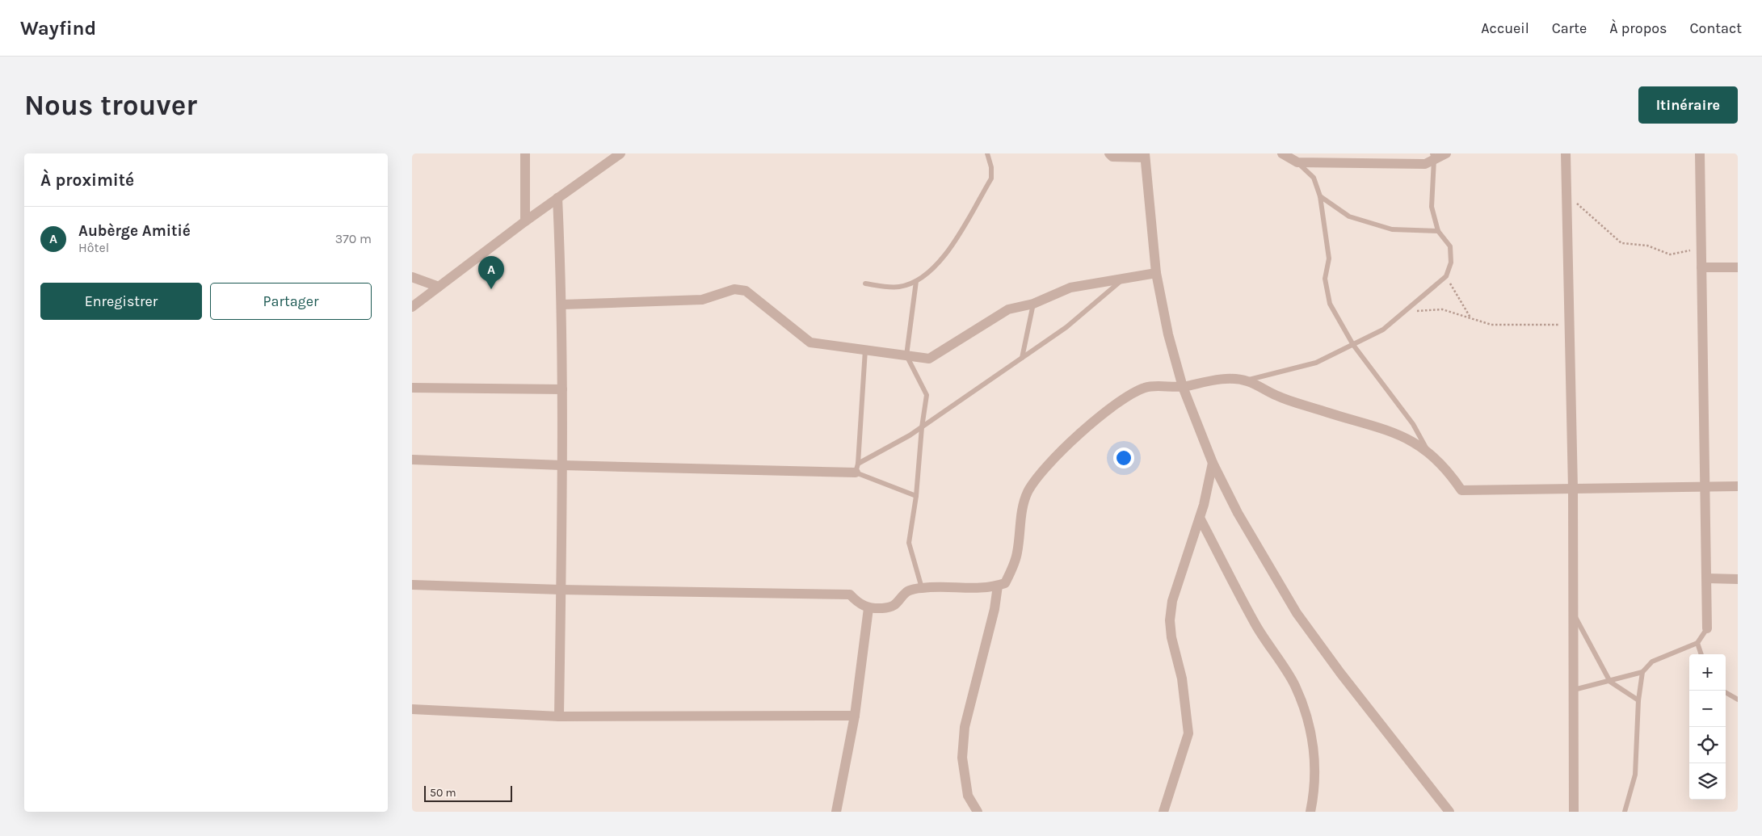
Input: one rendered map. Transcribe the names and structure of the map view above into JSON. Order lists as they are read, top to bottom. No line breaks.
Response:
{"scale_bar":"50 m","page":{"header":"Wayfind","nav":["Accueil","Carte","À propos","Contact"],"buttons":["Itinéraire",["Enregistrer","Partager"]],"title":"Nous trouver","heading":"À proximité","list":[{"mark":"A","name":"Aubèrge Amitié","note":"Hôtel","value":"370 m"}],"pins":"A","map_buttons":["+","−"],"scale":"50 m"}}
